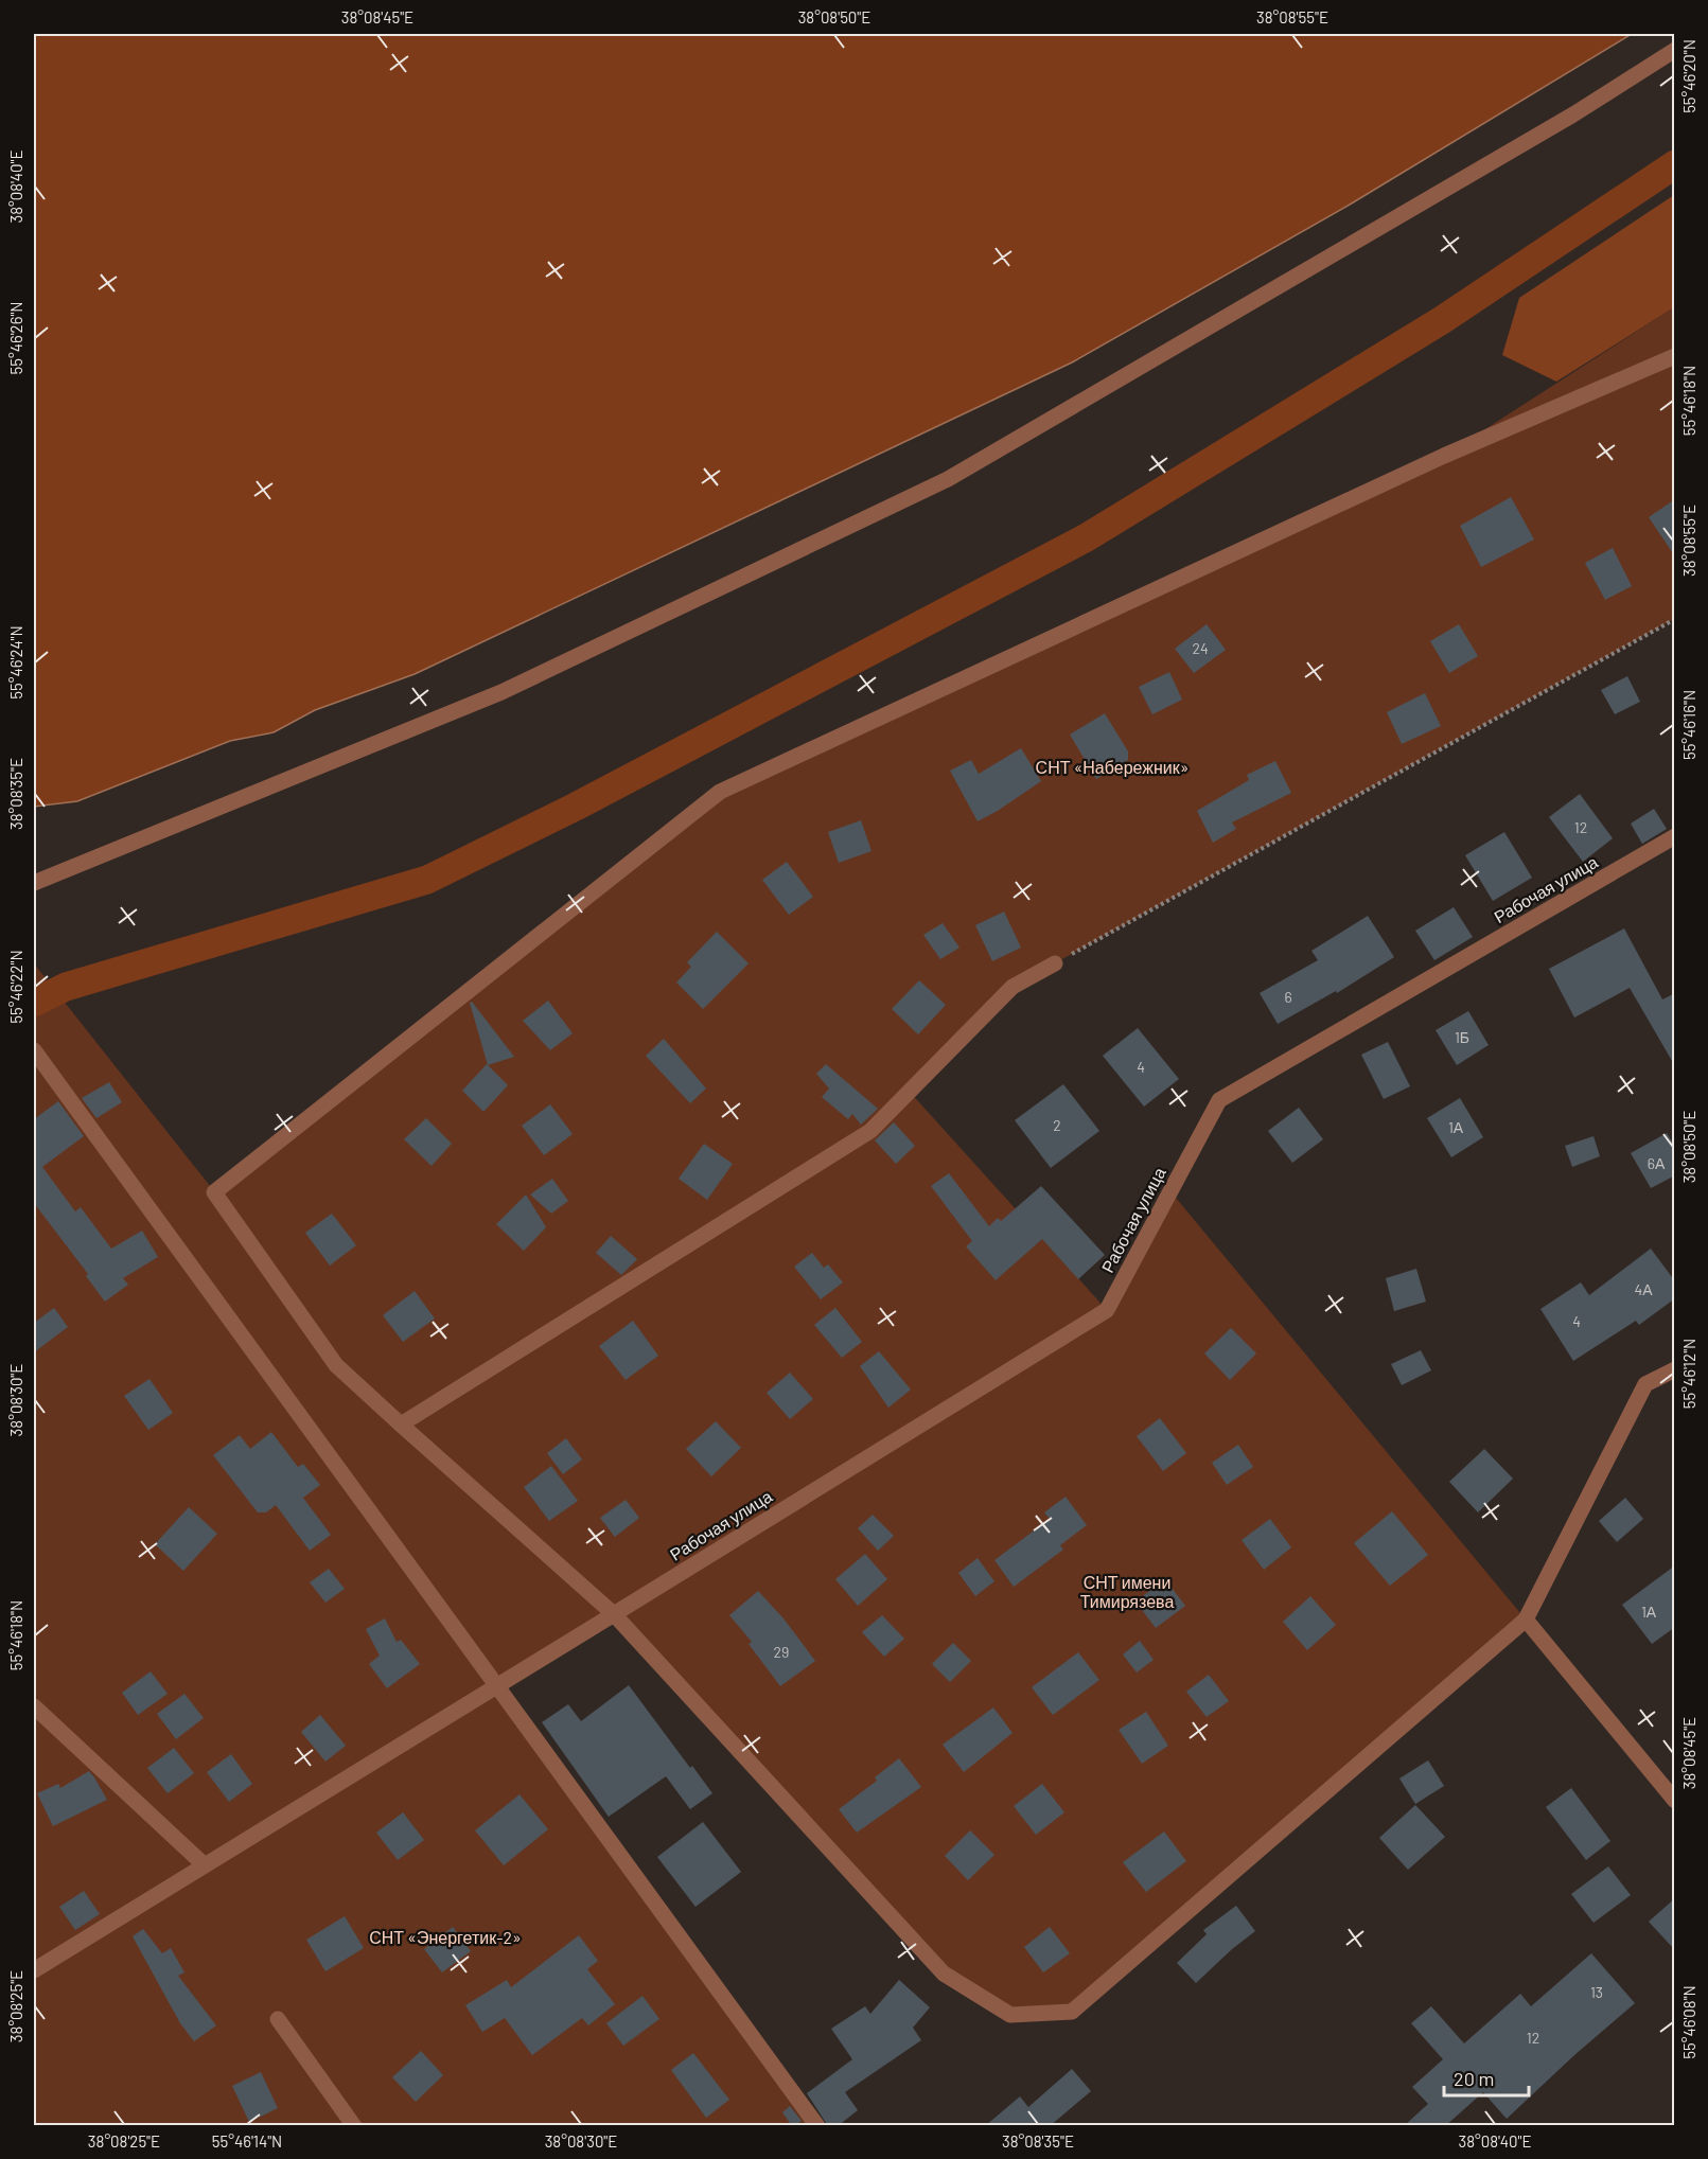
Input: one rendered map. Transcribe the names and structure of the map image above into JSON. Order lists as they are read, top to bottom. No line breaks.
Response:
{"streets":{"street":["Рабочая улица"]},"parks":["СНТ «Набережник»","СНТ имени Тимирязева","СНТ «Энергетик-2»"],"house_numbers":["24","12","6","1Б","4","2","1А","6А","4А","4","1А","29","13","12"],"scale_bar":"20 m","coordinates":["38°08'45\"E","38°08'50\"E","38°08'55\"E","55°46'20\"N","38°08'40\"E","55°46'26\"N","55°46'18\"N","55°46'24\"N","55°46'16\"N","38°08'35\"E","55°46'22\"N","55°46'12\"N","38°08'30\"E","38°08'25\"E","55°46'08\"N","55°46'14\"N"]}
